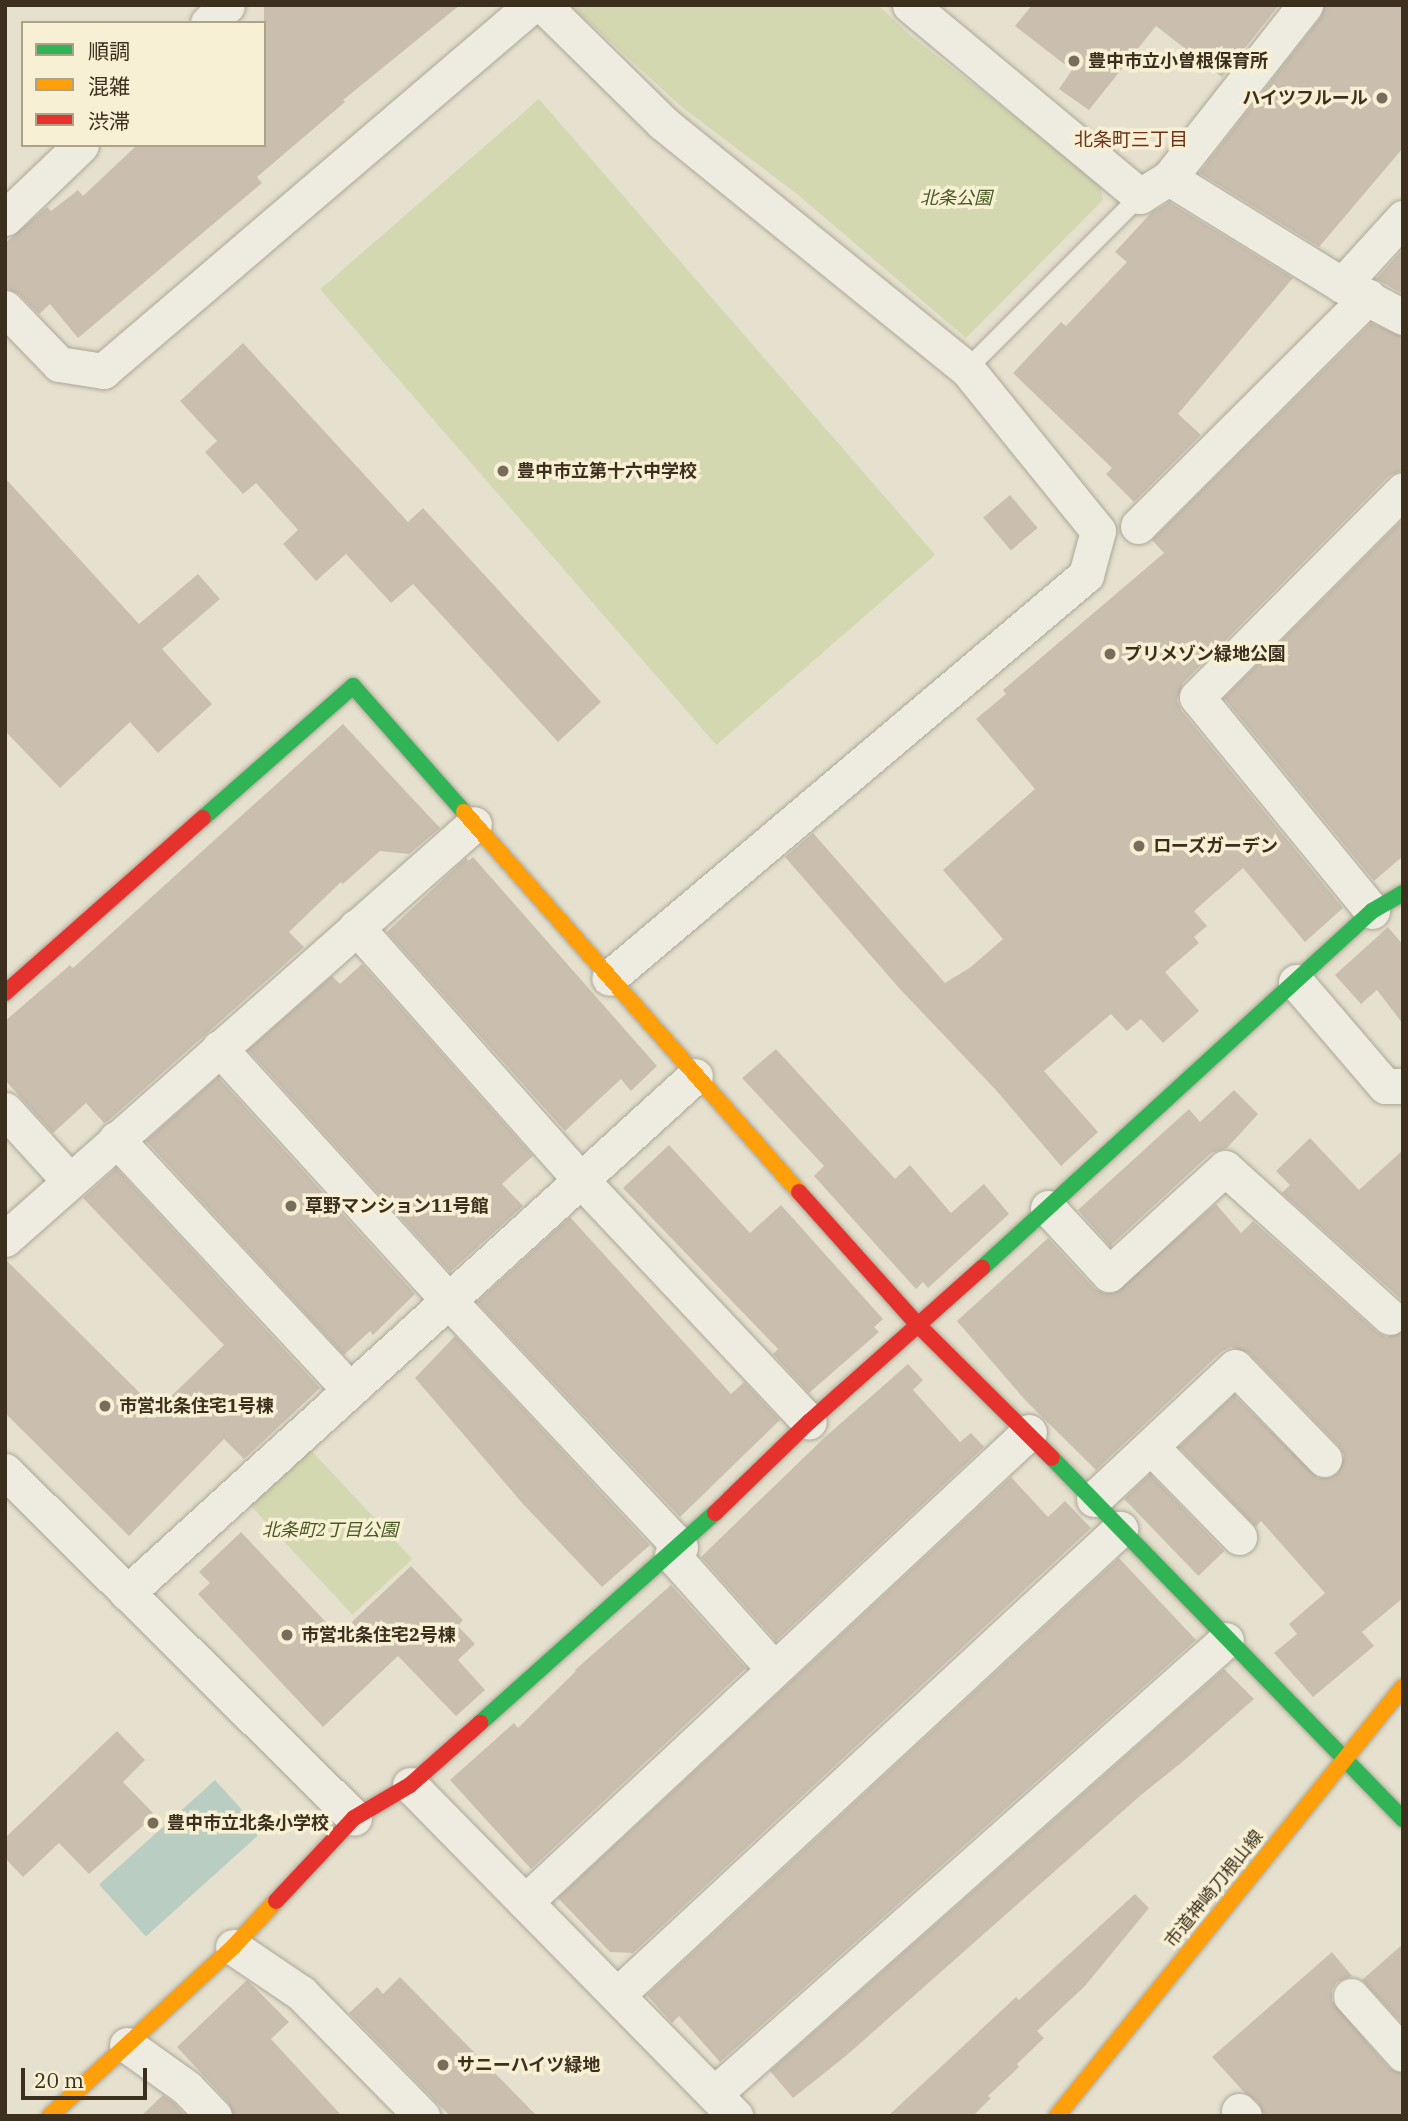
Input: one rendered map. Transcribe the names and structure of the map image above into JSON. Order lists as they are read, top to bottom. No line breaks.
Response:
{"streets":{"street":["市道神崎刀根山線"]},"districts":["北条町三丁目"],"parks":["北条公園","北条町2丁目公園"],"places":["豊中市立小曽根保育所","ハイツフルール","豊中市立第十六中学校","プリメゾン緑地公園","ローズガーデン","草野マンション11号館","市営北条住宅1号棟","市営北条住宅2号棟","豊中市立北条小学校","サニーハイツ緑地"],"legend":["順調","混雑","渋滞"],"scale_bar":"20 m"}
